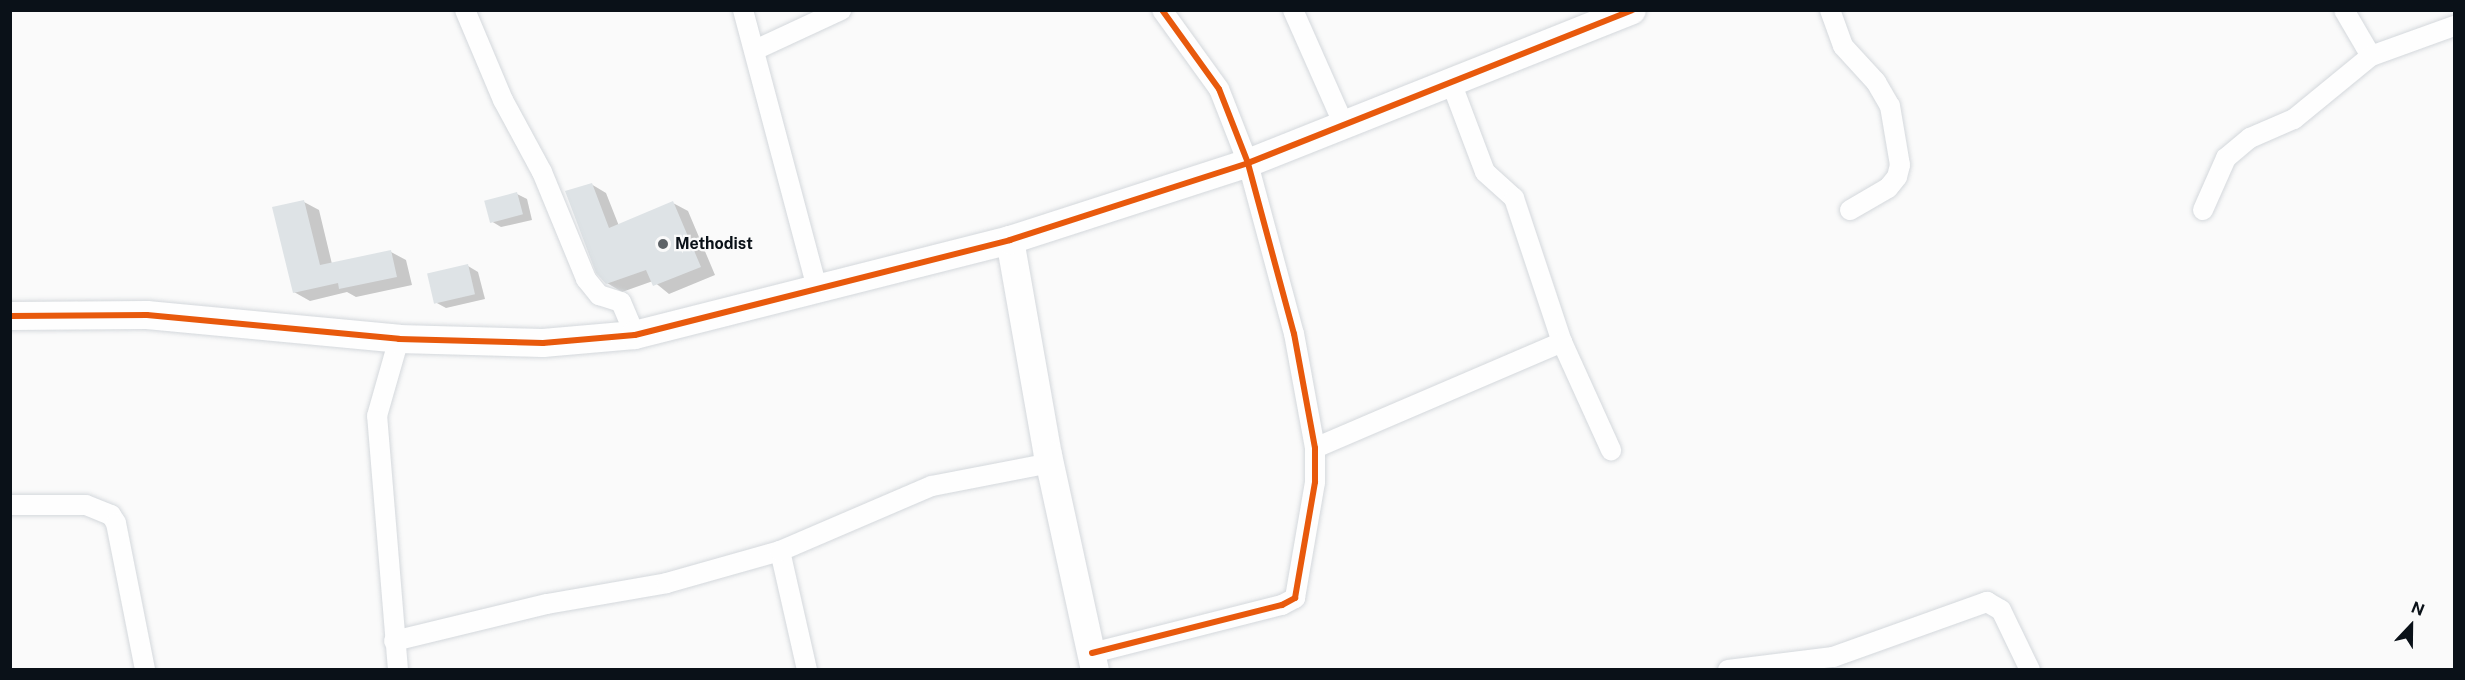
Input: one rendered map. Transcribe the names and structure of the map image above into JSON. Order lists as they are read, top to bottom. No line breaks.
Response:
{"places":["Methodist"],"north":"top"}
